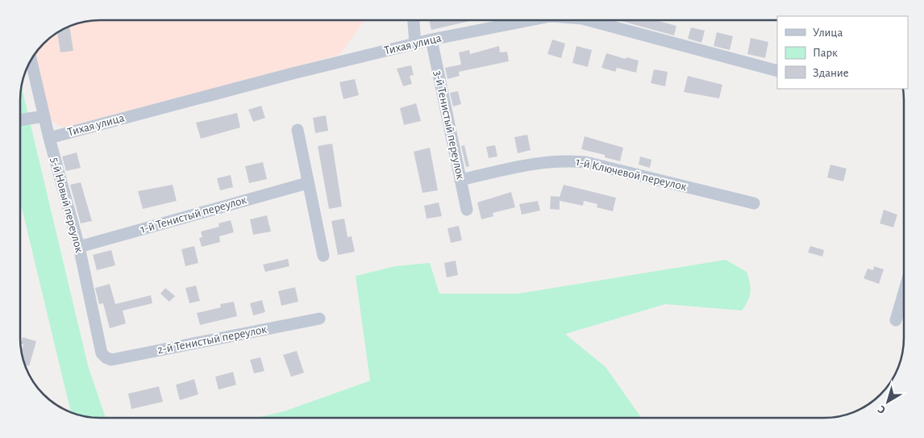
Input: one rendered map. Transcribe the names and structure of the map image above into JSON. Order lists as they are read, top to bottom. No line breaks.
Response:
{"streets":{"street":["Тихая улица","3-й Тенистый переулок","1-й Ключевой переулок","5-й Новый переулок","1-й Тенистый переулок","2-й Тенистый переулок"]},"crossings":[["Тихая улица","3-й Тенистый переулок"],["Тихая улица","5-й Новый переулок"],["3-й Тенистый переулок","1-й Ключевой переулок"],["5-й Новый переулок","1-й Тенистый переулок"],["5-й Новый переулок","2-й Тенистый переулок"]],"legend":["Улица","Парк","Здание"],"north":"bottom left"}
